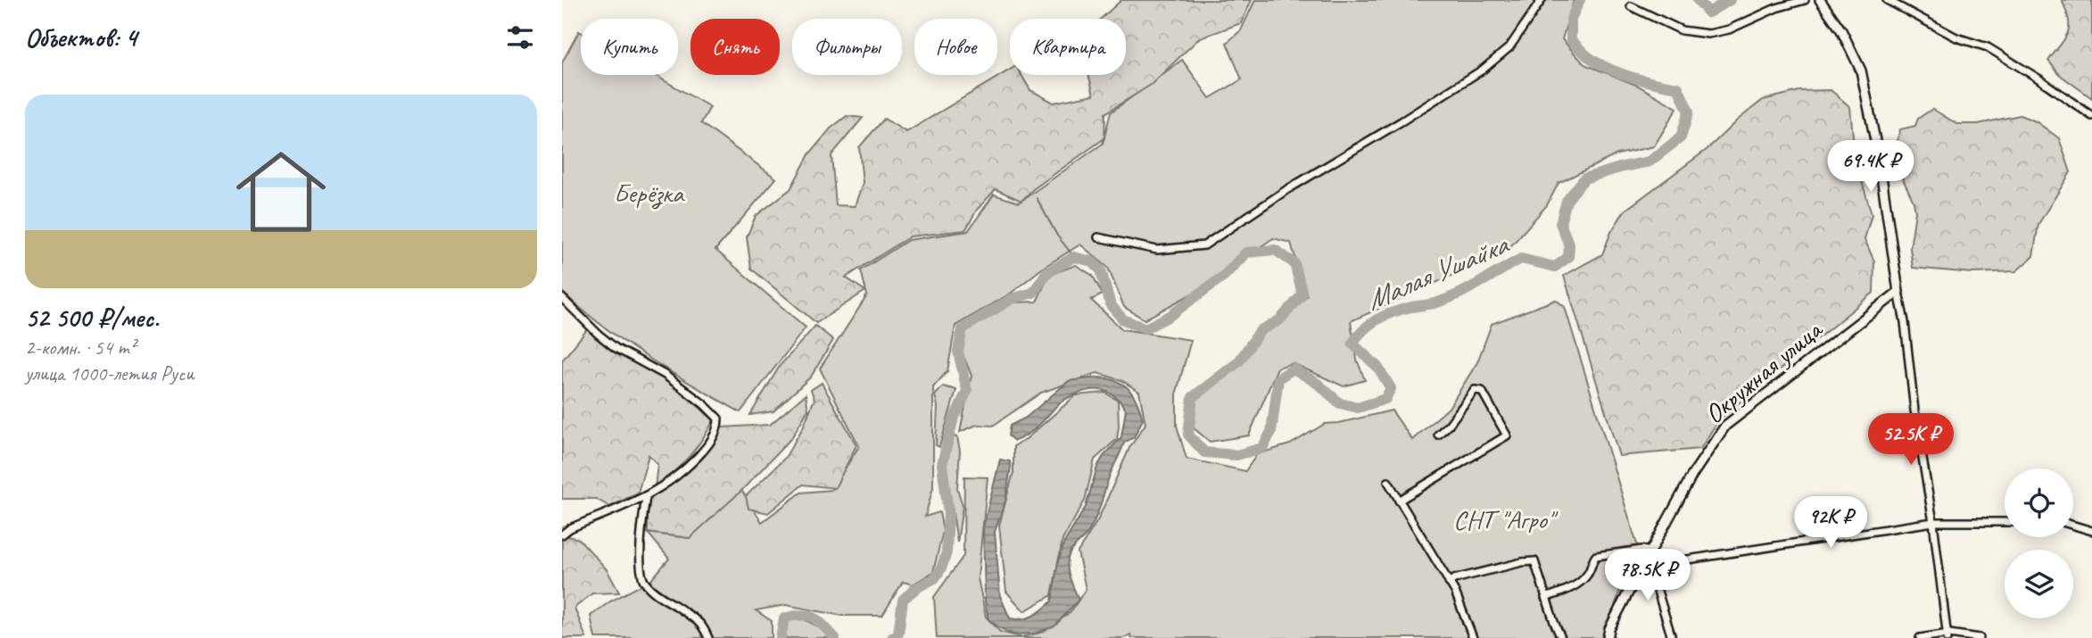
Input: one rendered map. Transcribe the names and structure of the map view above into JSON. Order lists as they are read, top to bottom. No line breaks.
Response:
{"streets":{"street":["Окружная улица"]},"water":["Малая Ушайка"],"parks":["Берёзка","СНТ \"Агро\""],"page":{"heading":"Объектов: 4","chip":["Купить","Снять","Фильтры","Новое","Квартира"],"list":[{"name":"52 500 ₽/мес.","note":"2-комн. · 54 m² · улица 1000-летия Руси"}],"price":["69.4K ₽","52.5K ₽","92K ₽","78.5K ₽"]}}
